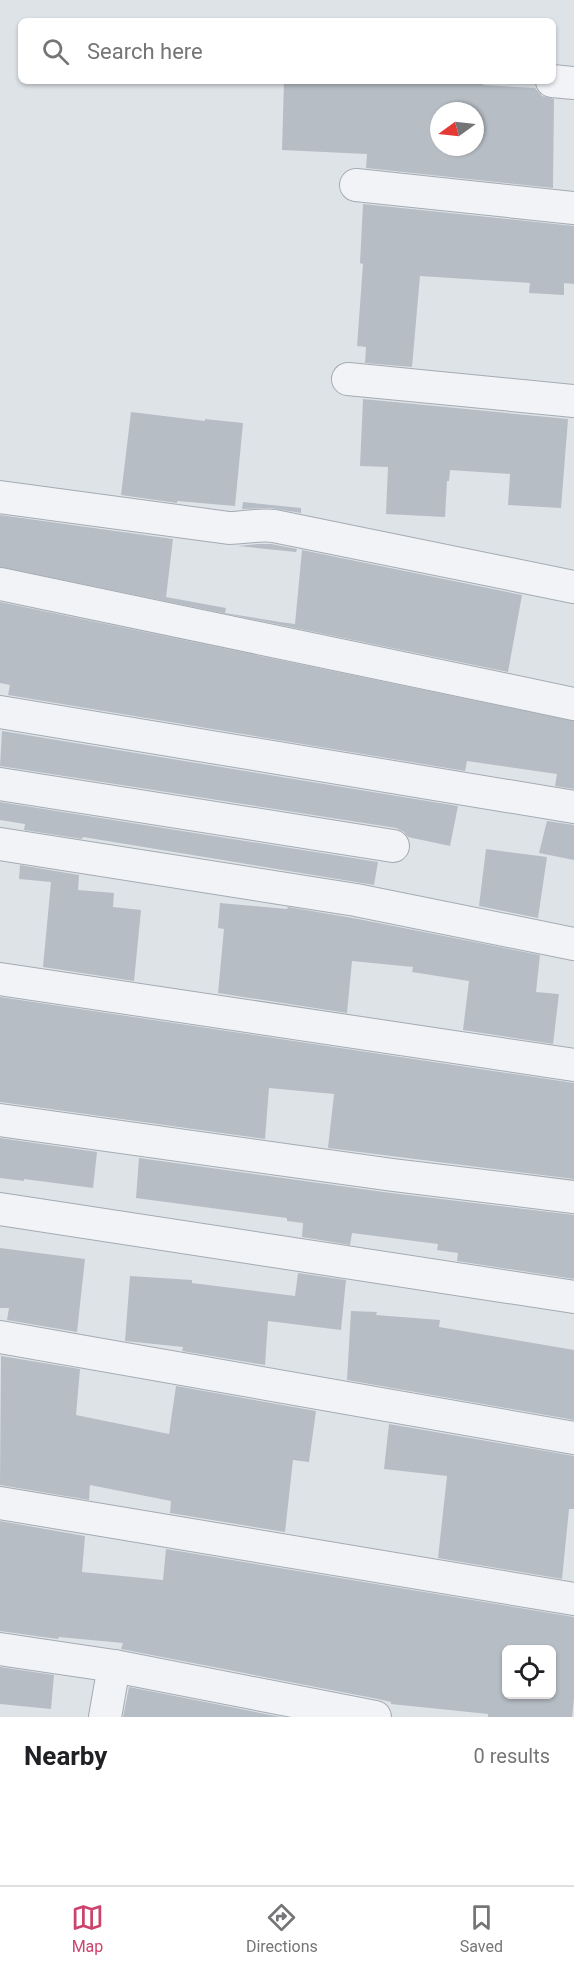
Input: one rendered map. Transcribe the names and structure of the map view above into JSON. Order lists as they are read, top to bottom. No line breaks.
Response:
{"north":"left","page":{"search":"Search here","heading":["Nearby","0 results"],"nav":["Map","Directions","Saved"]}}
